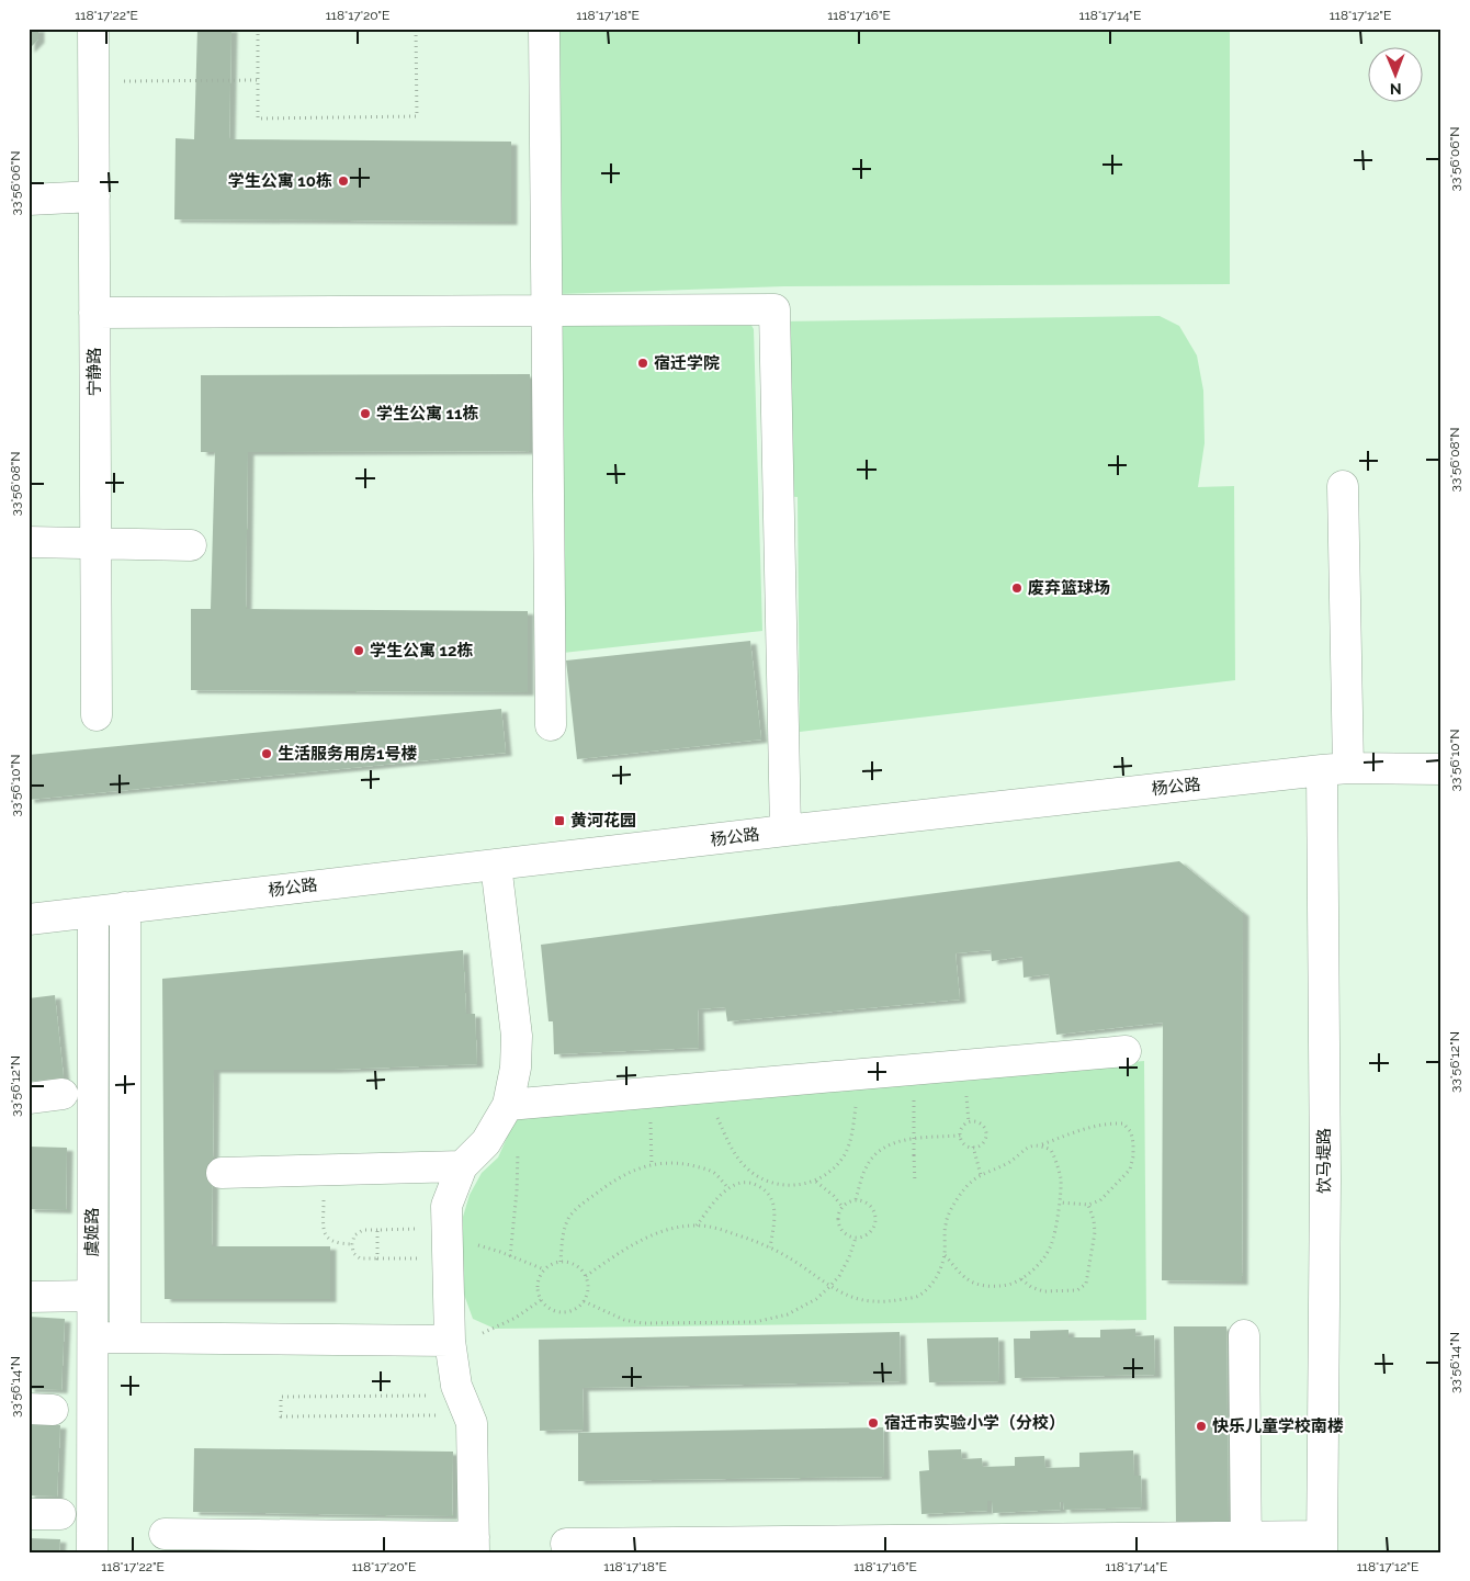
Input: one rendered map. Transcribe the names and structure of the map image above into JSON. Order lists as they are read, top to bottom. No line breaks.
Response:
{"streets":{"street":["宁静路","杨公路","饮马堤路","虞姬路"]},"crossings":[["杨公路","饮马堤路"],["杨公路","虞姬路"]],"places":{"other":["学生公寓 10栋","宿迁学院","学生公寓 11栋","废弃篮球场","学生公寓 12栋","生活服务用房1号楼","宿迁市实验小学（分校）","快乐儿童学校南楼"],"transit":["黄河花园"]},"north":"bottom","coordinates":["118°17'22\"E","118°17'20\"E","118°17'18\"E","118°17'16\"E","118°17'14\"E","118°17'12\"E","33°56'06\"N","33°56'08\"N","33°56'10\"N","33°56'12\"N","33°56'14\"N"]}
